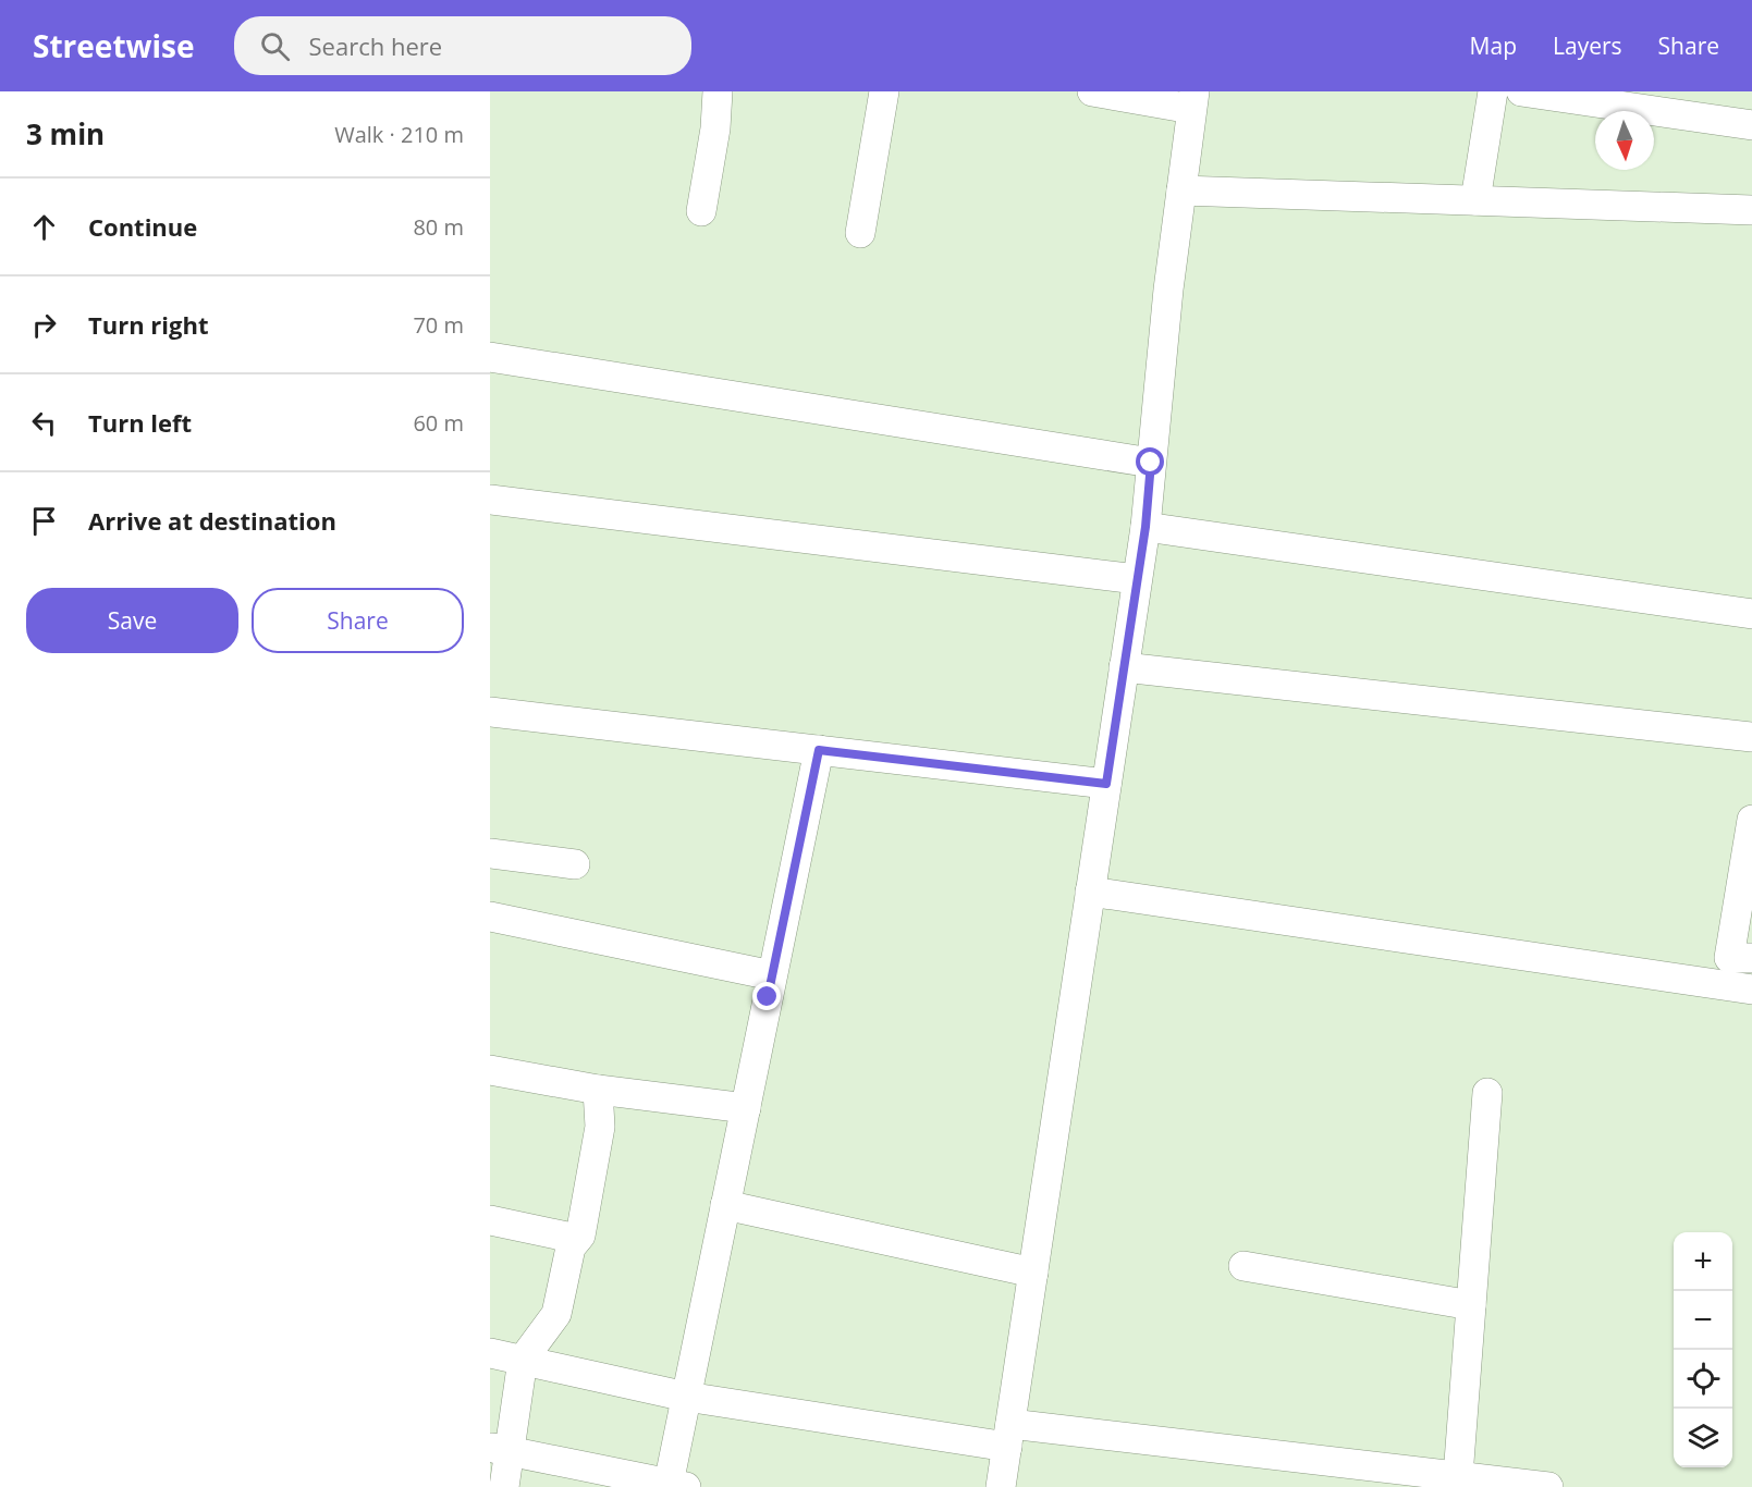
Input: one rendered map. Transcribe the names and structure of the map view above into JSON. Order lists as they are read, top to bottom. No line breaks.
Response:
{"north":"bottom","page":{"header":"Streetwise","search":"Search here","nav":["Map","Layers","Share"],"heading":["3 min","Walk · 210 m"],"list":[["Continue","80 m"],["Turn right","70 m"],["Turn left","60 m"],"Arrive at destination"],"buttons":["Save","Share"],"map_buttons":["+","−"]}}
